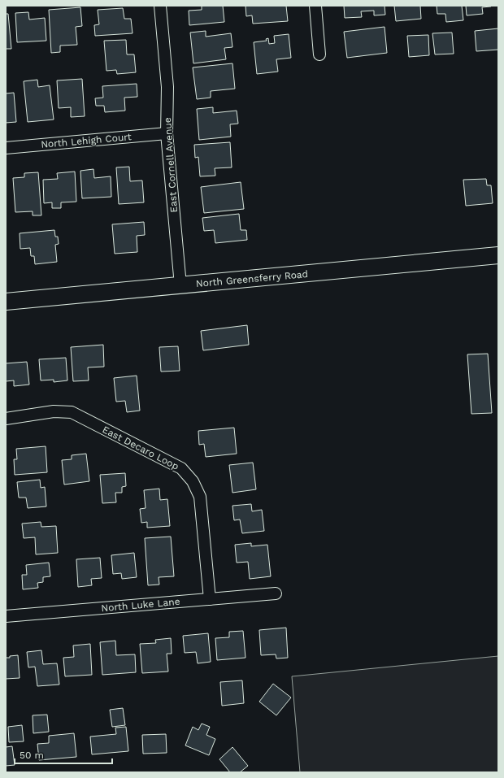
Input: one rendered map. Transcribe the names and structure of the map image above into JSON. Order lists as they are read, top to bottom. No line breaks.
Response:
{"streets":{"main road":["North Greensferry Road"],"street":["North Lehigh Court","East Cornell Avenue","East Decaro Loop","North Luke Lane"]},"crossings":[["North Lehigh Court","East Cornell Avenue"],["East Cornell Avenue","North Greensferry Road"],["East Decaro Loop","North Luke Lane"]],"scale_bar":"50 m"}
